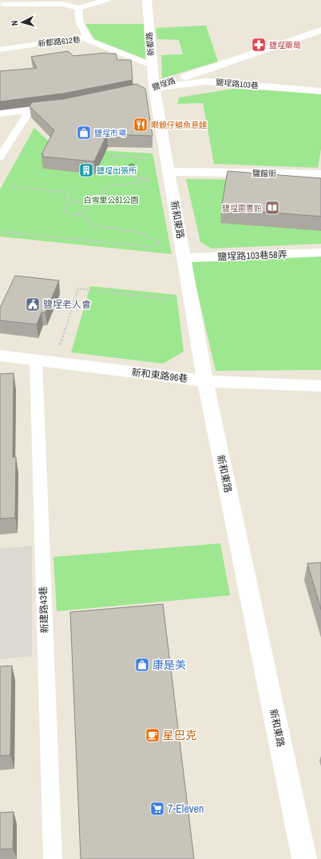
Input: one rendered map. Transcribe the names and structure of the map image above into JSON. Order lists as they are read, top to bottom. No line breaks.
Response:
{"streets":{"street":["新都路","鹽埕路","鹽埕路103巷","鹽館街","新和東路","鹽埕路103巷58弄","新和東路96巷"],"lane":["新都路612巷","新建路43巷"]},"crossings":[["新都路612巷","新都路"],["新都路","鹽埕路"],["新都路","鹽埕路103巷"],["新都路","新和東路"],["鹽埕路","鹽埕路103巷"],["鹽埕路","新和東路"],["鹽埕路103巷","新和東路"],["鹽館街","新和東路"],["新和東路","鹽埕路103巷58弄"],["新和東路","新和東路96巷"],["新和東路96巷","新建路43巷"]],"parks":["白雪里公81公園"],"places":{"pharmacy":["鹽埕藥局"],"restaurant":["眼鏡仔鱔魚意麵"],"shop":["鹽埕市場","康是美"],"building":["鹽埕出張所"],"library":["鹽埕圖書館"],"public building":["鹽埕老人會"],"cafe":["星巴克"],"supermarket":["7-Eleven"]},"north":"left"}
